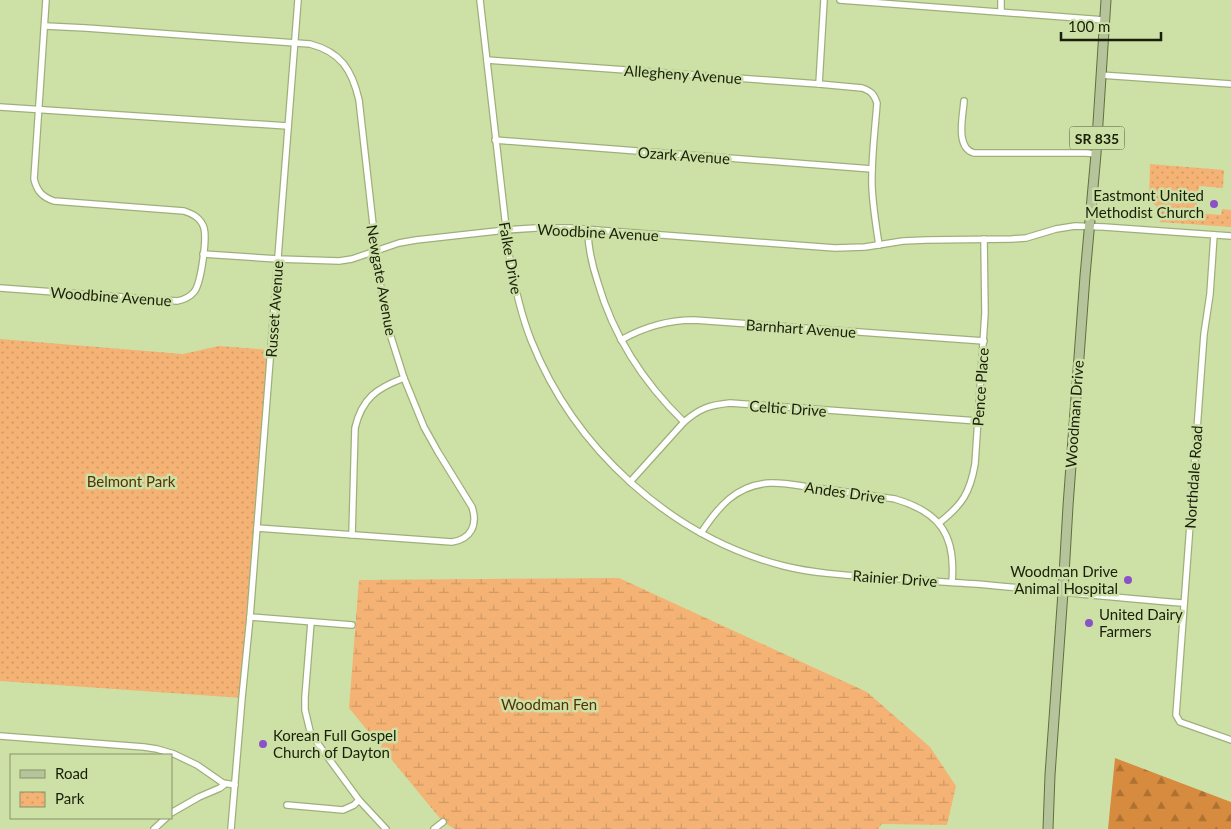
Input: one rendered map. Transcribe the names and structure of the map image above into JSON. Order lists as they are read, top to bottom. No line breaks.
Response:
{"streets":{"main road":["SR 835","Woodman Drive"],"street":["Allegheny Avenue","Ozark Avenue","Woodbine Avenue","Falke Drive","Newgate Avenue","Russet Avenue","Barnhart Avenue","Pence Place","Celtic Drive","Northdale Road","Andes Drive","Rainier Drive"]},"crossings":[["Allegheny Avenue","Ozark Avenue"],["Allegheny Avenue","Falke Drive"],["Ozark Avenue","Falke Drive"],["Woodbine Avenue","Falke Drive"],["Woodbine Avenue","Newgate Avenue"],["Woodbine Avenue","Russet Avenue"],["Woodbine Avenue","Pence Place"],["Woodbine Avenue","Woodman Drive"],["Woodbine Avenue","Northdale Road"],["Falke Drive","Celtic Drive"],["Falke Drive","Rainier Drive"],["Newgate Avenue","Russet Avenue"],["Barnhart Avenue","Pence Place"],["Pence Place","Celtic Drive"],["Pence Place","Andes Drive"],["Celtic Drive","Rainier Drive"],["Woodman Drive","Rainier Drive"],["Northdale Road","Rainier Drive"],["Andes Drive","Rainier Drive"]],"parks":["Belmont Park","Woodman Fen"],"places":["Eastmont United Methodist Church","Woodman Drive Animal Hospital","United Dairy Farmers","Korean Full Gospel Church of Dayton"],"legend":["Road","Park"],"scale_bar":"100 m"}
